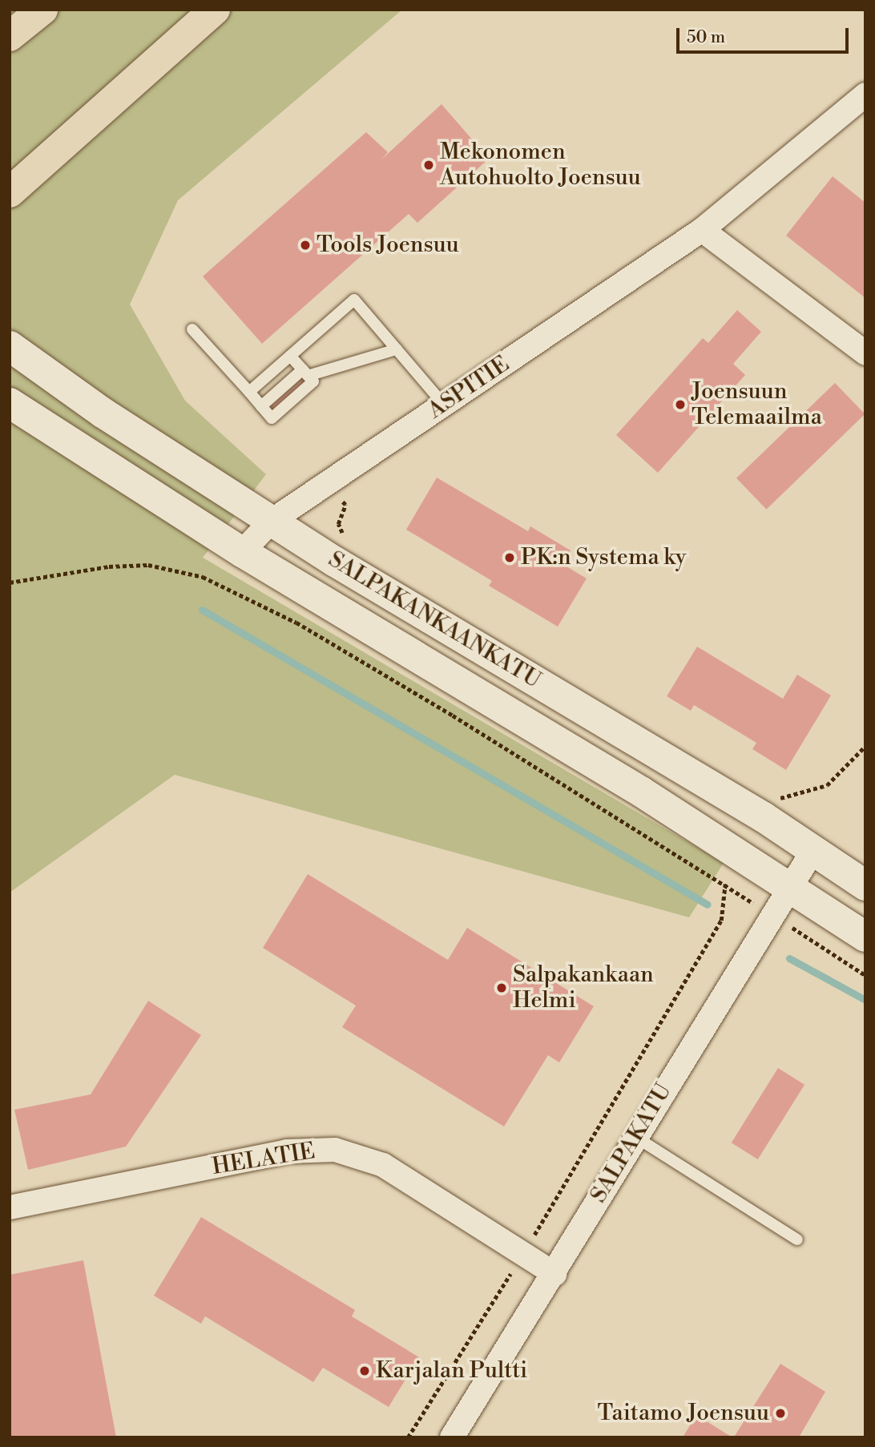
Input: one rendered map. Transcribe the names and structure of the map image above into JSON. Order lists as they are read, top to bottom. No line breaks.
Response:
{"streets":{"main road":["SALPAKANKAANKATU"],"street":["ASPITIE","SALPAKATU","HELATIE"]},"crossings":[["ASPITIE","SALPAKANKAANKATU"],["SALPAKANKAANKATU","SALPAKATU"],["SALPAKATU","HELATIE"]],"places":["Mekonomen Autohuolto Joensuu","Tools Joensuu","Joensuun Telemaailma","PK:n Systema ky","Salpakankaan Helmi","Karjalan Pultti","Taitamo Joensuu"],"scale_bar":"50 m"}
